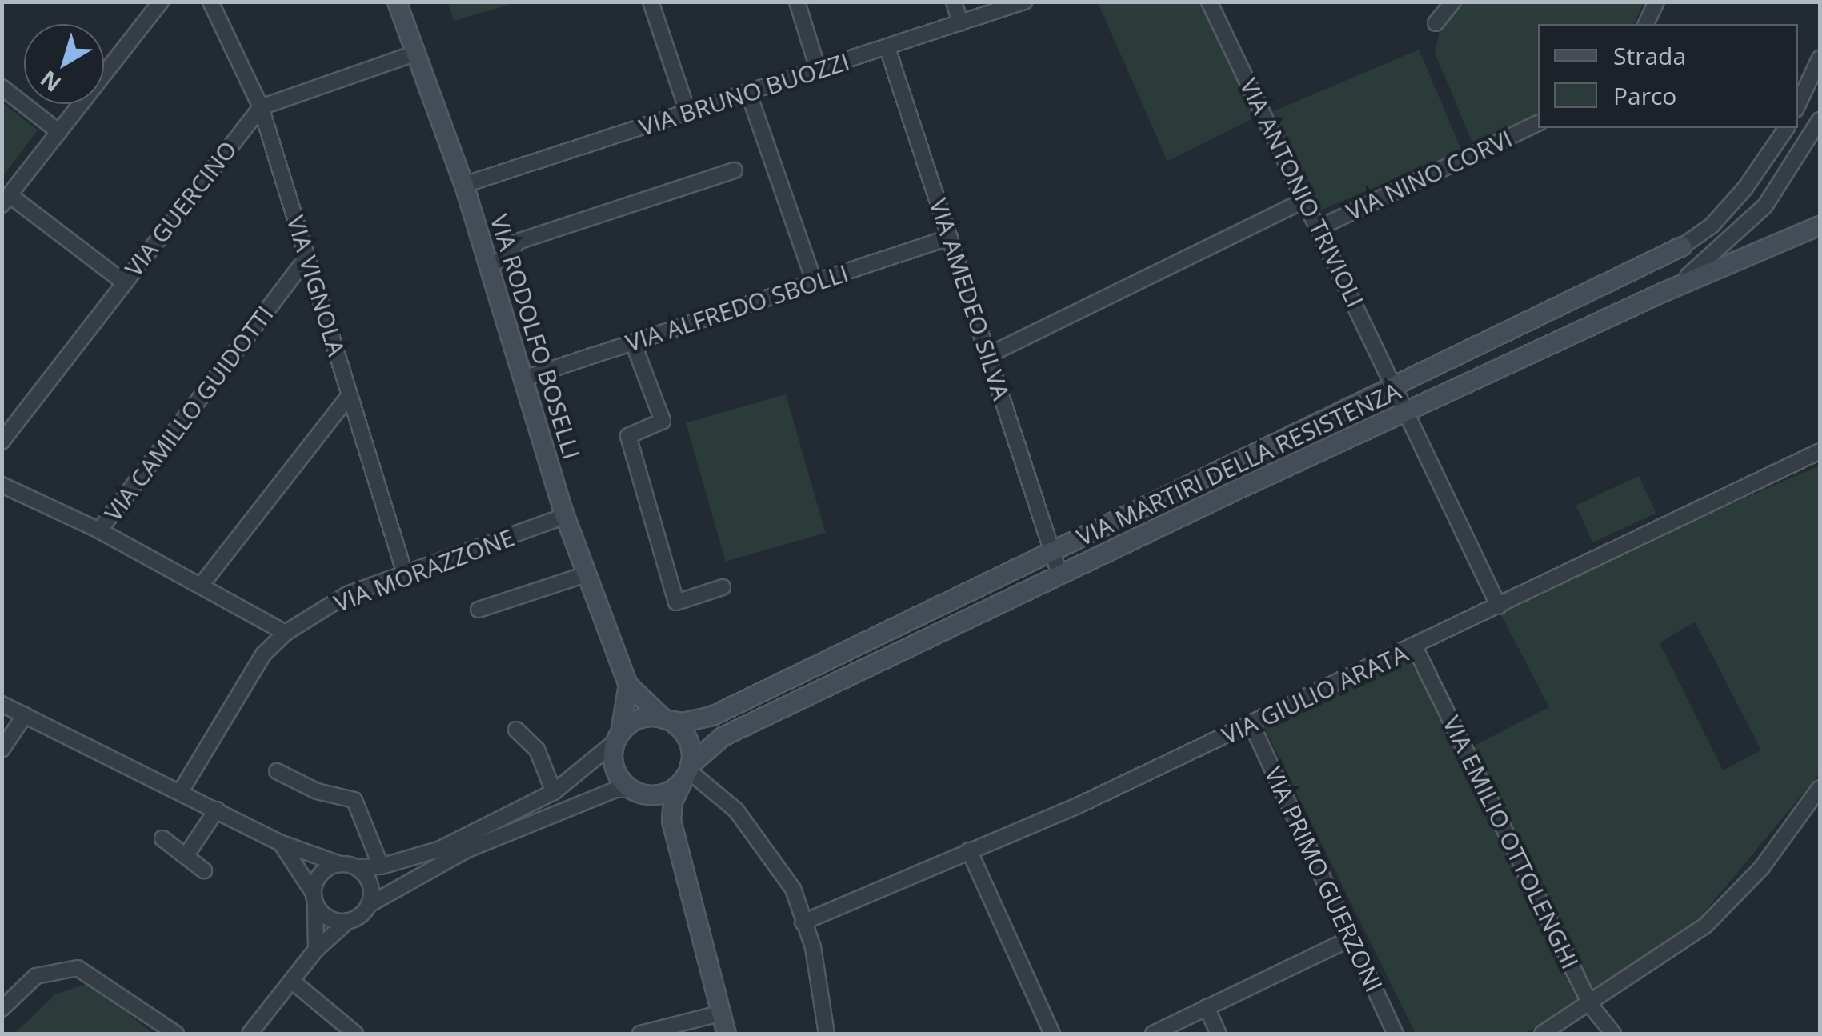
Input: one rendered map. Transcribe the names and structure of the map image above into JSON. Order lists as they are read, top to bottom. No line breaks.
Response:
{"streets":{"street":["VIA BRUNO BUOZZI","VIA NINO CORVI","VIA ANTONIO TRIVIOLI","VIA GUERCINO","VIA VIGNOLA","VIA AMEDEO SILVA","VIA ALFREDO SBOLLI","VIA RODOLFO BOSELLI","VIA CAMILLO GUIDOTTI","VIA MARTIRI DELLA RESISTENZA","VIA MORAZZONE","VIA GIULIO ARATA","VIA EMILIO OTTOLENGHI","VIA PRIMO GUERZONI"]},"crossings":[["VIA BRUNO BUOZZI","VIA AMEDEO SILVA"],["VIA BRUNO BUOZZI","VIA RODOLFO BOSELLI"],["VIA NINO CORVI","VIA ANTONIO TRIVIOLI"],["VIA ANTONIO TRIVIOLI","VIA MARTIRI DELLA RESISTENZA"],["VIA GUERCINO","VIA VIGNOLA"],["VIA VIGNOLA","VIA CAMILLO GUIDOTTI"],["VIA VIGNOLA","VIA MORAZZONE"],["VIA AMEDEO SILVA","VIA ALFREDO SBOLLI"],["VIA AMEDEO SILVA","VIA MARTIRI DELLA RESISTENZA"],["VIA ALFREDO SBOLLI","VIA RODOLFO BOSELLI"],["VIA RODOLFO BOSELLI","VIA MARTIRI DELLA RESISTENZA"],["VIA RODOLFO BOSELLI","VIA MORAZZONE"],["VIA GIULIO ARATA","VIA EMILIO OTTOLENGHI"],["VIA GIULIO ARATA","VIA PRIMO GUERZONI"]],"legend":["Strada","Parco"],"north":"bottom left"}
